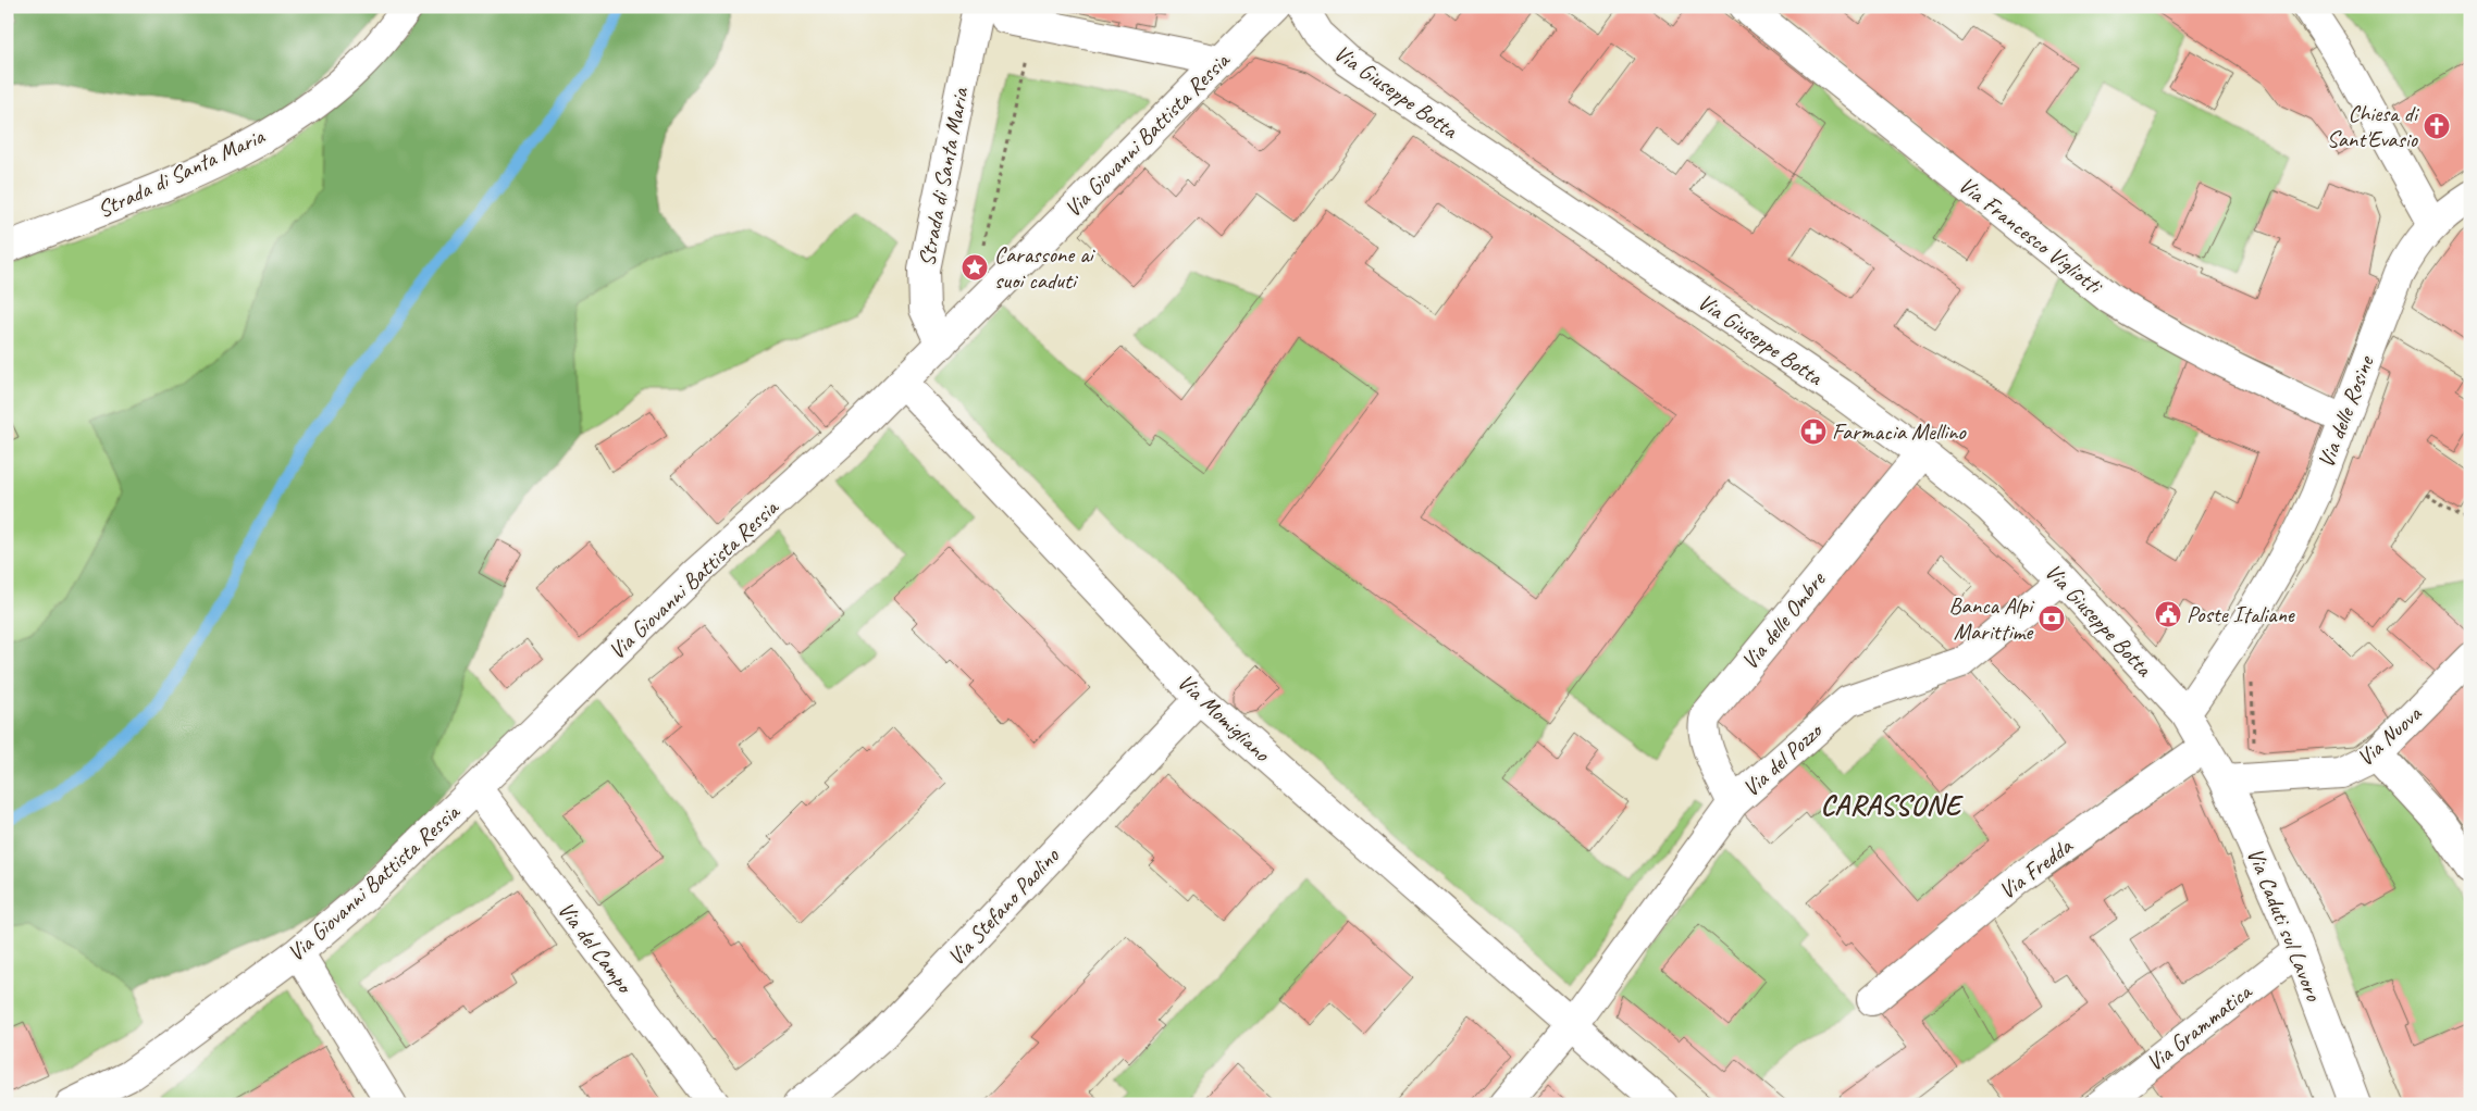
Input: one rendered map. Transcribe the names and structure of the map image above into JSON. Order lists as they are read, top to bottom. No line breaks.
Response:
{"streets":{"street":["Via Giuseppe Botta","Via Giovanni Battista Ressia","Strada di Santa Maria","Via Francesco Vigliotti","Via delle Rosine","Via delle Ombre","Via Momigliano","Via Nuova","Via del Pozzo","Via Fredda","Via Stefano Paolino","Via Caduti sul Lavoro","Via del Campo","Via Grammatica"]},"crossings":[["Via Giuseppe Botta","Via delle Rosine"],["Via Giuseppe Botta","Via delle Ombre"],["Via Giuseppe Botta","Via del Pozzo"],["Via Giuseppe Botta","Via Fredda"],["Via Giuseppe Botta","Via Caduti sul Lavoro"],["Via Giovanni Battista Ressia","Strada di Santa Maria"],["Via Giovanni Battista Ressia","Via Momigliano"],["Via Giovanni Battista Ressia","Via del Campo"],["Via Francesco Vigliotti","Via delle Rosine"],["Via delle Ombre","Via del Pozzo"],["Via Momigliano","Via del Pozzo"],["Via Momigliano","Via Stefano Paolino"],["Via Nuova","Via Caduti sul Lavoro"],["Via Fredda","Via Caduti sul Lavoro"],["Via Caduti sul Lavoro","Via Grammatica"]],"districts":["CARASSONE"],"places":{"church":["Chiesa di Sant'Evasio"],"place":["Carassone ai suoi caduti"],"pharmacy":["Farmacia Mellino"],"public building":["Poste Italiane"],"bank":["Banca Alpi Marittime"]}}
